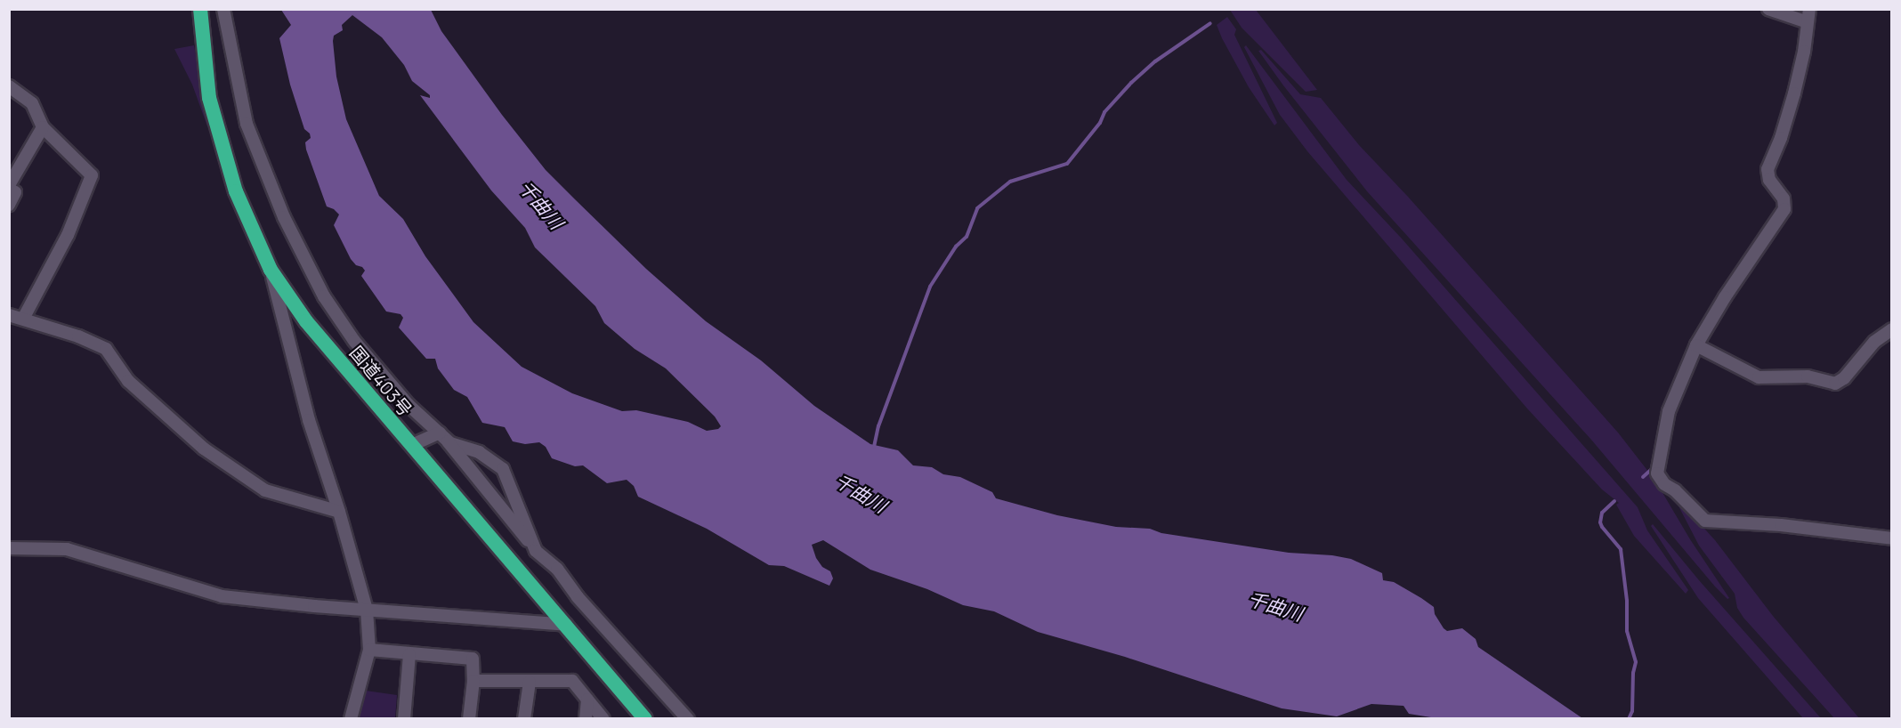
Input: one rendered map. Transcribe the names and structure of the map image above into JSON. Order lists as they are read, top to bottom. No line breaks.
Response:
{"streets":{"highway":["国道403号"]},"water":["千曲川"]}
